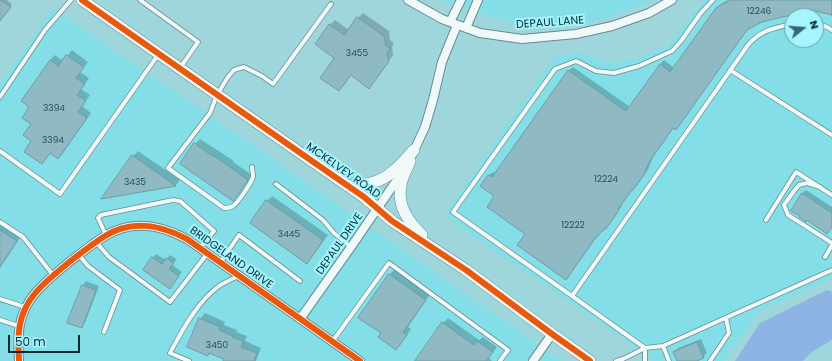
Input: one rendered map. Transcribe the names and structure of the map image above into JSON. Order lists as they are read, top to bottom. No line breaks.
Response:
{"streets":{"street":["DEPAUL LANE","MCKELVEY ROAD","DEPAUL DRIVE","BRIDGELAND DRIVE"]},"crossings":[["DEPAUL LANE","DEPAUL DRIVE"],["MCKELVEY ROAD","DEPAUL DRIVE"],["DEPAUL DRIVE","BRIDGELAND DRIVE"]],"house_numbers":["12246","3455","3394","3394","12224","3435","12222","3445","3450"],"scale_bar":"50 m","north":"right"}
